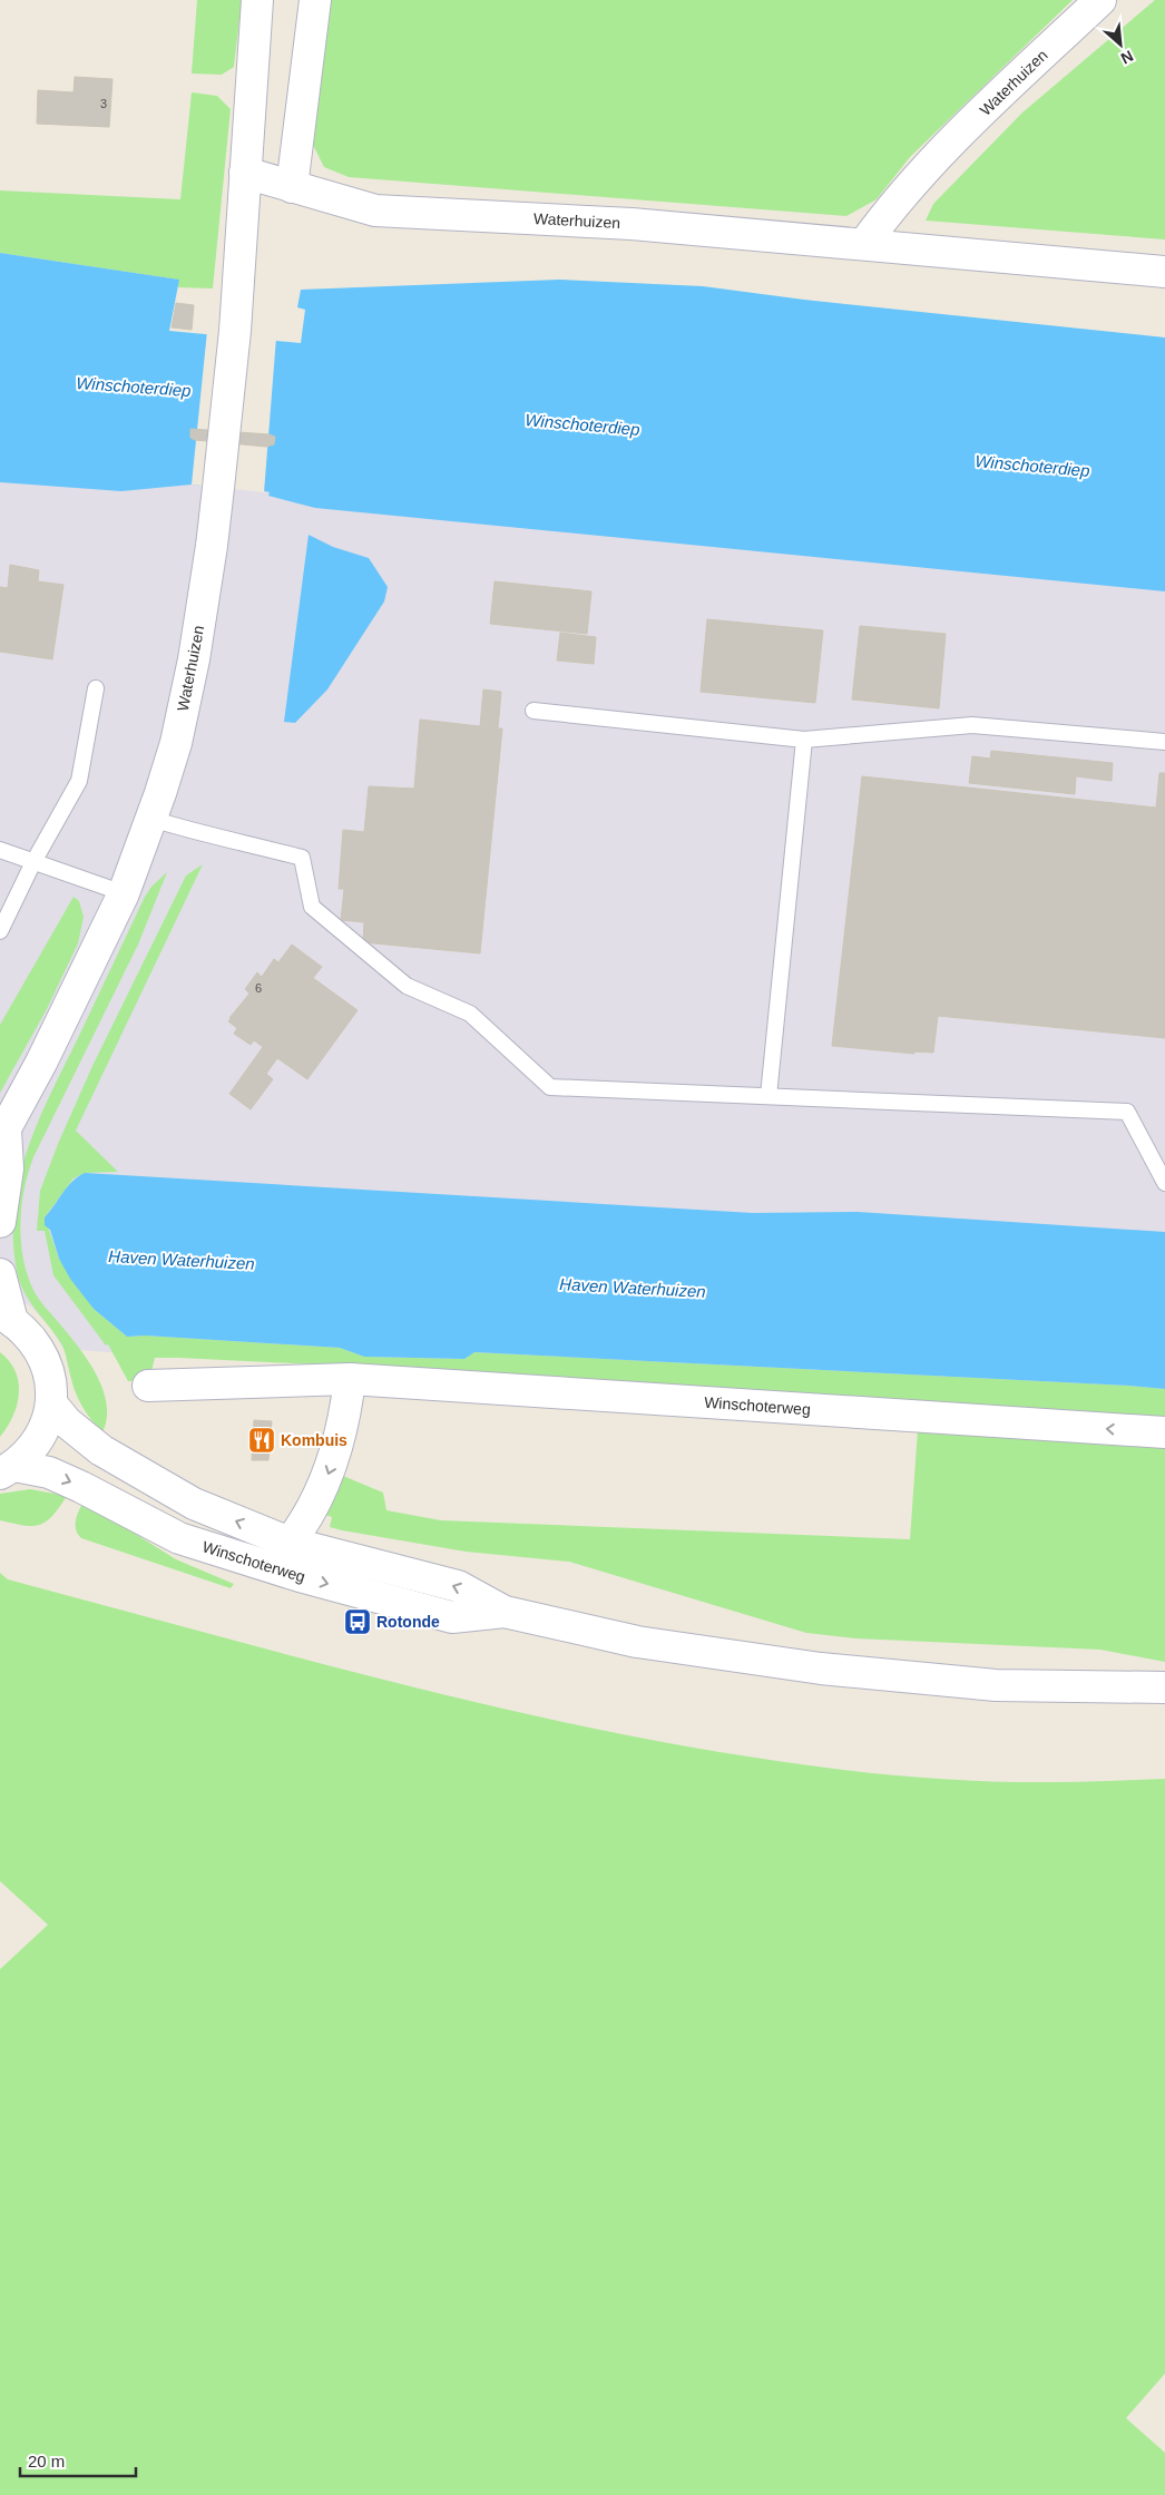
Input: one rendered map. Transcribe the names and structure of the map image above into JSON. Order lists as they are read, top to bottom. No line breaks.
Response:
{"streets":{"main road":["Waterhuizen","Winschoterweg"]},"water":["Winschoterdiep","Haven Waterhuizen"],"places":{"restaurant":["Kombuis"],"bus stop":["Rotonde"]},"house_numbers":["3","6"],"scale_bar":"20 m","north":"bottom right"}
